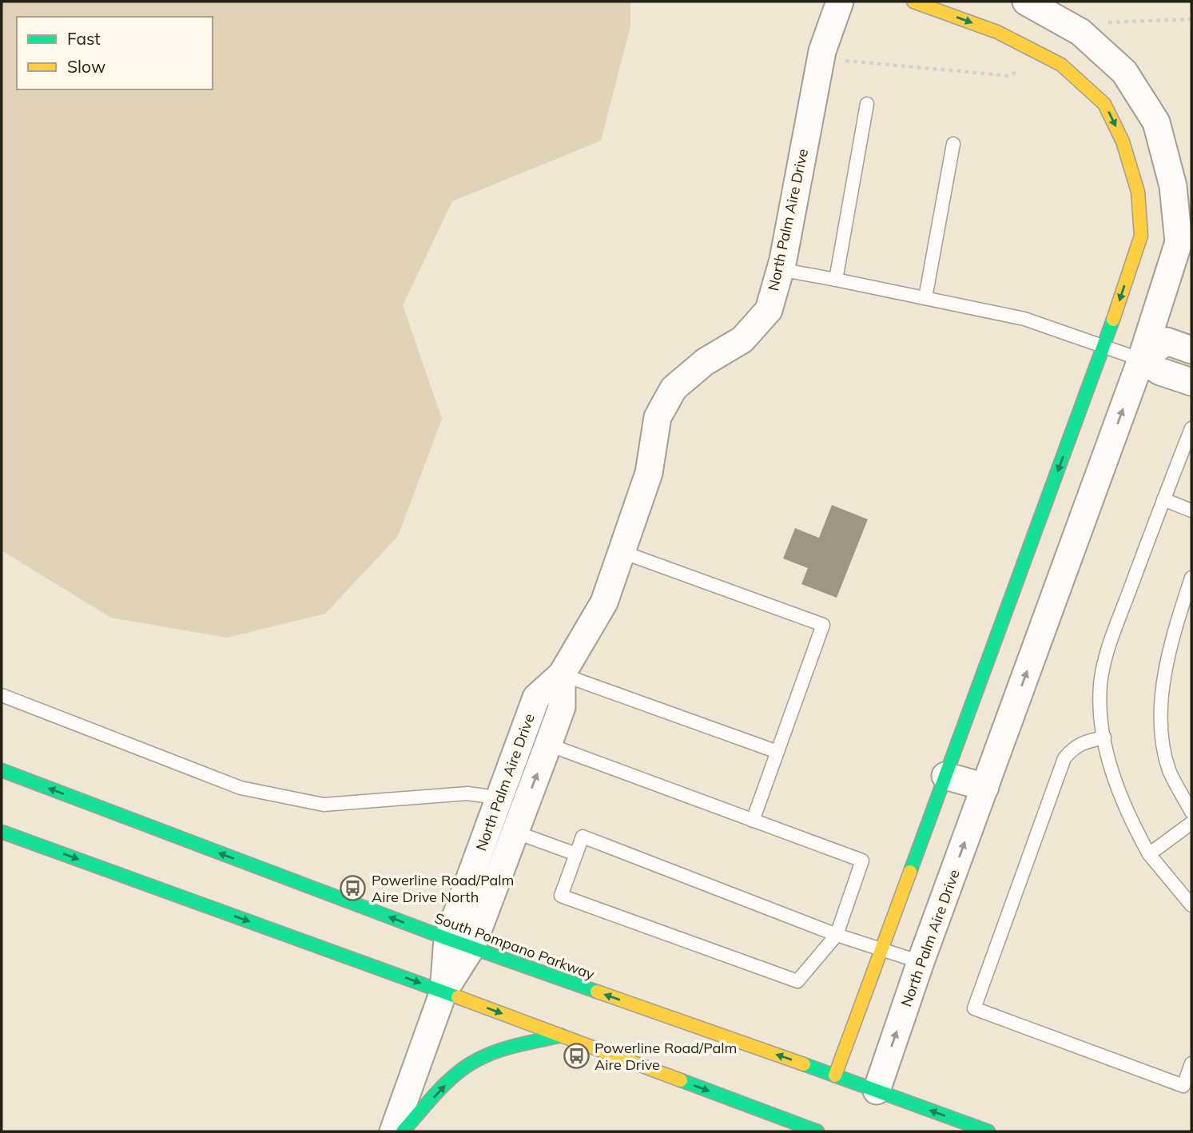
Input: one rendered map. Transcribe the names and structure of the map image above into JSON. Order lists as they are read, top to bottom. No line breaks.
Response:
{"streets":{"main road":["South Pompano Parkway"],"street":["North Palm Aire Drive"]},"crossings":[["North Palm Aire Drive","South Pompano Parkway"]],"places":{"bus stop":["Powerline Road/Palm Aire Drive North","Powerline Road/Palm Aire Drive"]},"legend":["Fast","Slow"]}
